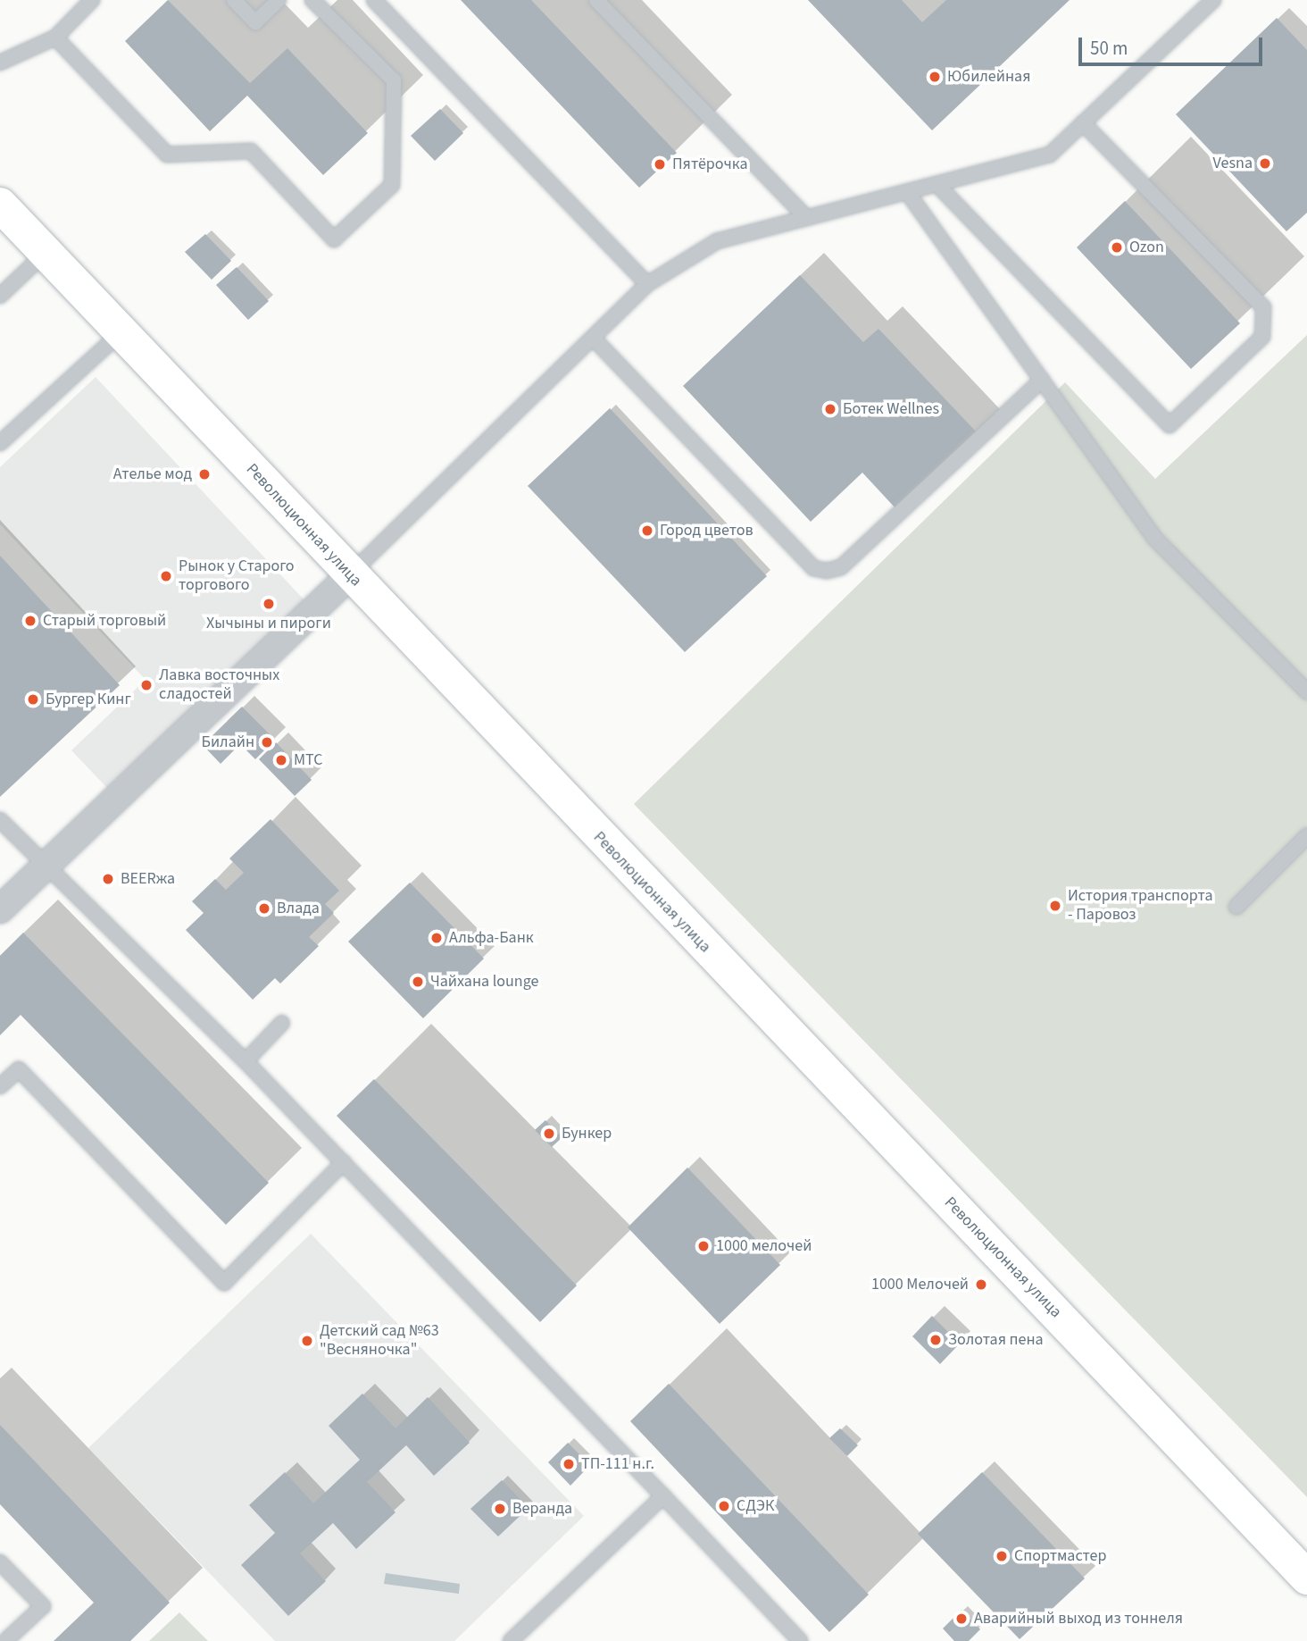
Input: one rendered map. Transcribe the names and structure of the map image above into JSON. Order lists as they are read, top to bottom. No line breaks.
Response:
{"streets":{"main road":["Революционная улица"]},"places":["Юбилейная","Vesna","Пятёрочка","Ozon","Ботек Wellnes","Ателье мод","Город цветов","Рынок у Старого торгового","Хычыны и пироги","Старый торговый","Лавка восточных сладостей","Бургер Кинг","Билайн","МТС","BEERжа","История транспорта - Паровоз","Влада","Альфа-Банк","Чайхана lounge","Бункер","1000 мелочей","1000 Мелочей","Золотая пена","Детский сад №63 \"Весняночка\"","ТП-111 н.г.","СДЭК","Веранда","Спортмастер","Аварийный выход из тоннеля"],"scale_bar":"50 m"}
